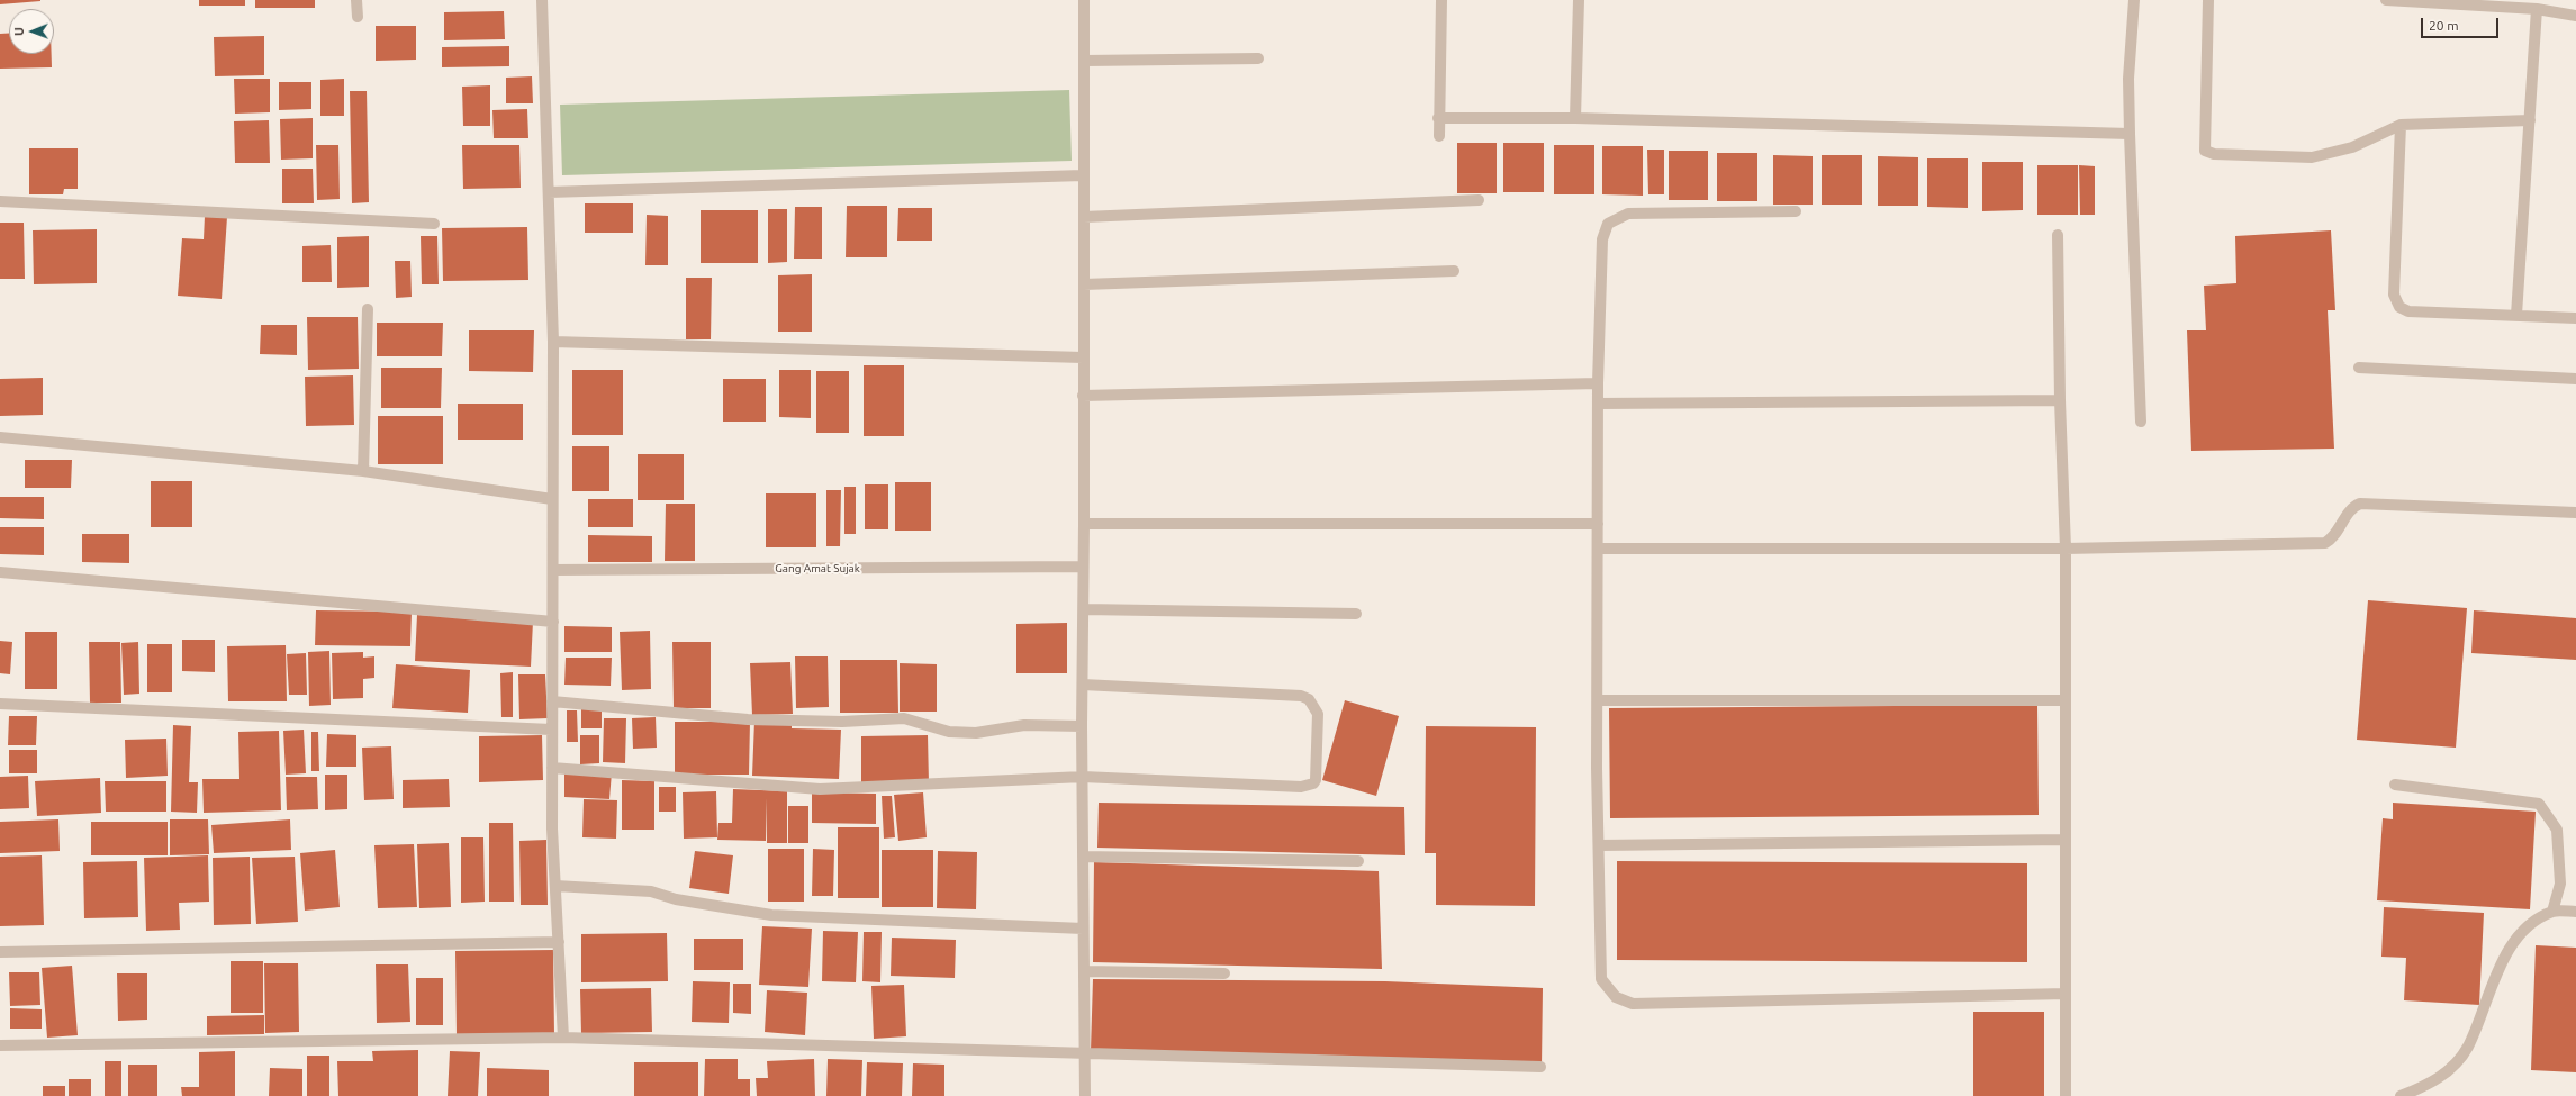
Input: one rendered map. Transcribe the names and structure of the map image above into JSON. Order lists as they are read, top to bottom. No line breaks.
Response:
{"streets":{"street":["Gang Amat Sujak"]},"scale_bar":"20 m","north":"left"}
